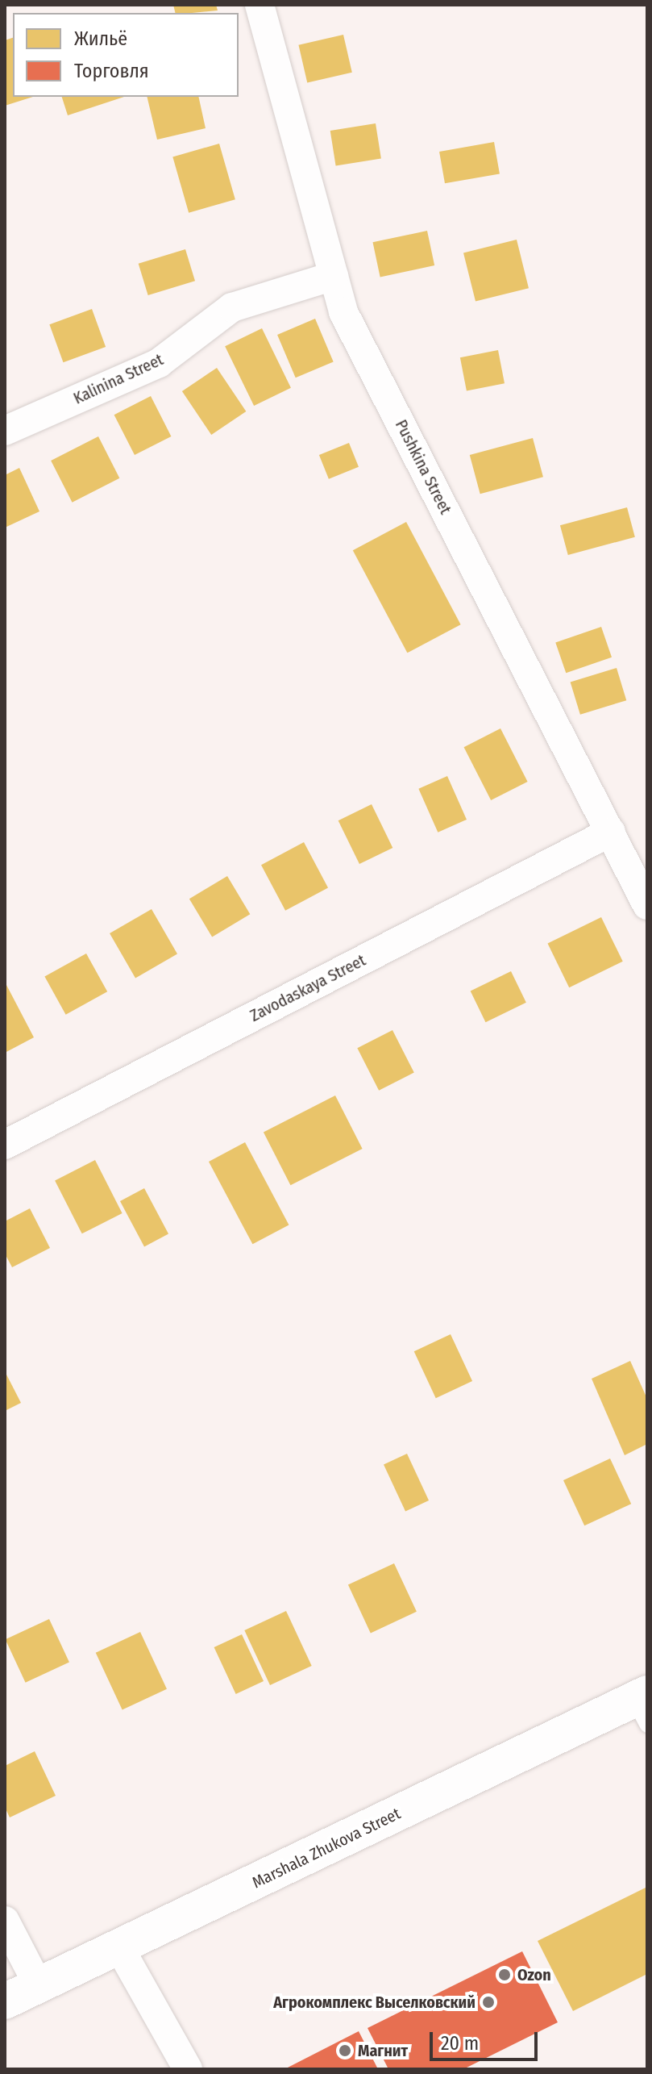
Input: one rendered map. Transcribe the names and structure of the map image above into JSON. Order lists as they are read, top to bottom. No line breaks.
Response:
{"streets":{"main road":["Marshala Zhukova Street"],"street":["Kalinina Street","Pushkina Street","Zavodaskaya Street"]},"crossings":[["Kalinina Street","Pushkina Street"],["Pushkina Street","Zavodaskaya Street"]],"places":["Ozon","Агрокомплекс Выселковский","Магнит"],"legend":["Жильё","Торговля"],"scale_bar":"20 m"}
